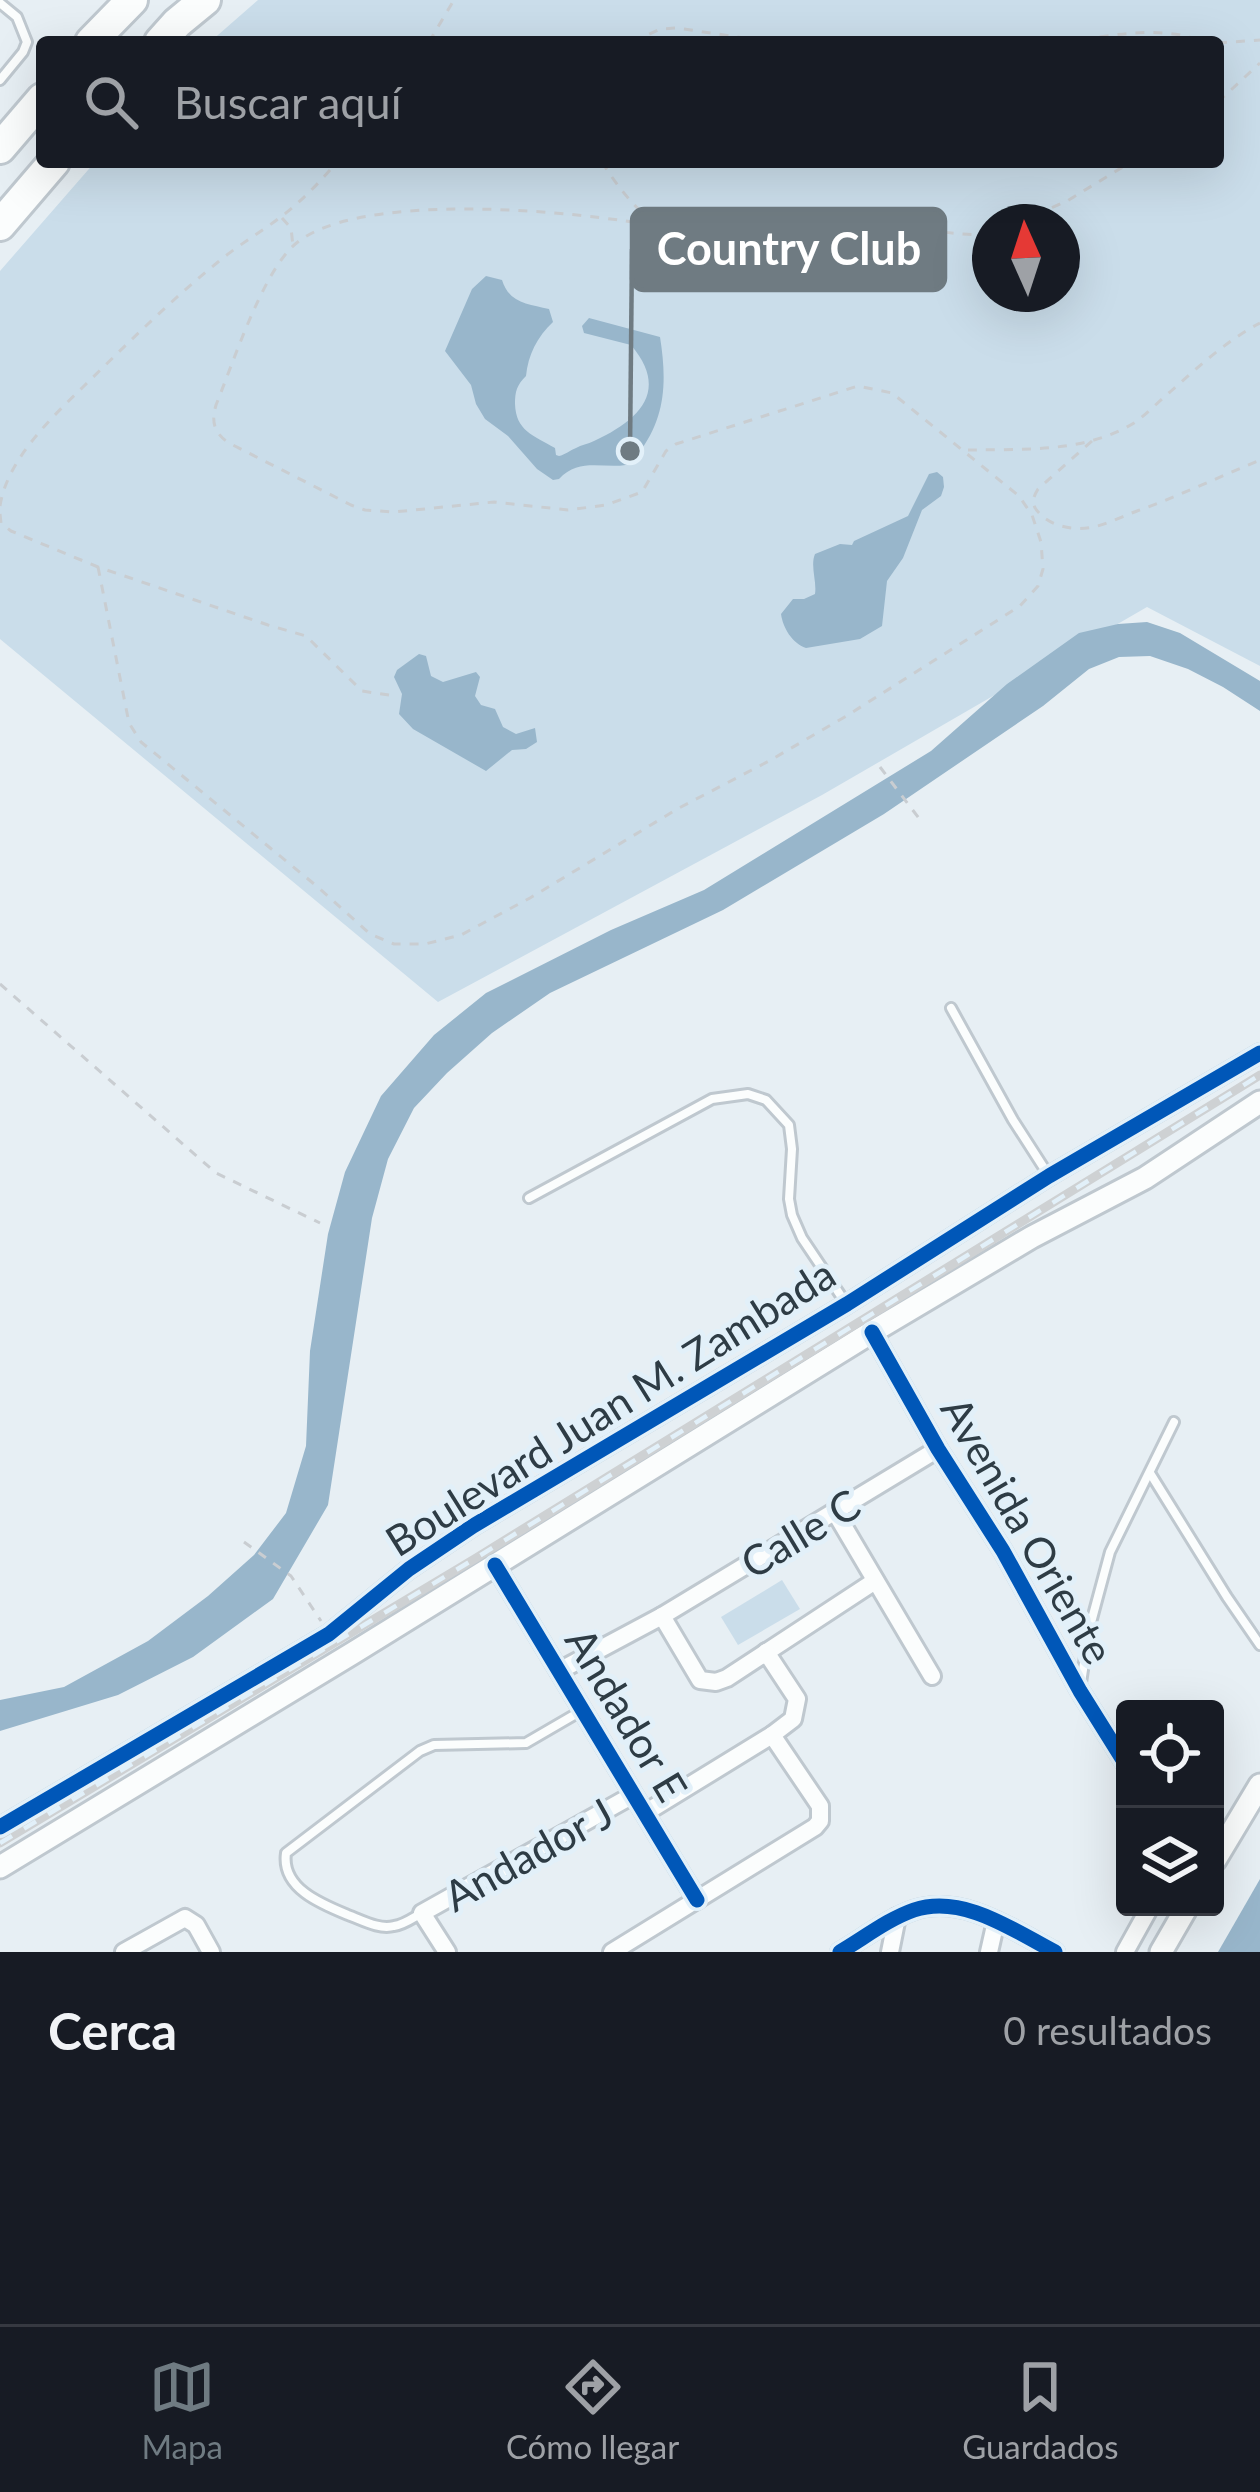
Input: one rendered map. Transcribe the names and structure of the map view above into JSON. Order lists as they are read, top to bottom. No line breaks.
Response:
{"streets":{"street":["Boulevard Juan M. Zambada","Avenida Oriente","Calle C","Andador E","Andador J"]},"crossings":[["Boulevard Juan M. Zambada","Avenida Oriente"],["Boulevard Juan M. Zambada","Andador E"],["Avenida Oriente","Calle C"],["Calle C","Andador E"],["Andador E","Andador J"]],"places":["Country Club"],"north":"top","page":{"search":"Buscar aquí","heading":["Cerca","0 resultados"],"nav":["Mapa","Cómo llegar","Guardados"]}}
